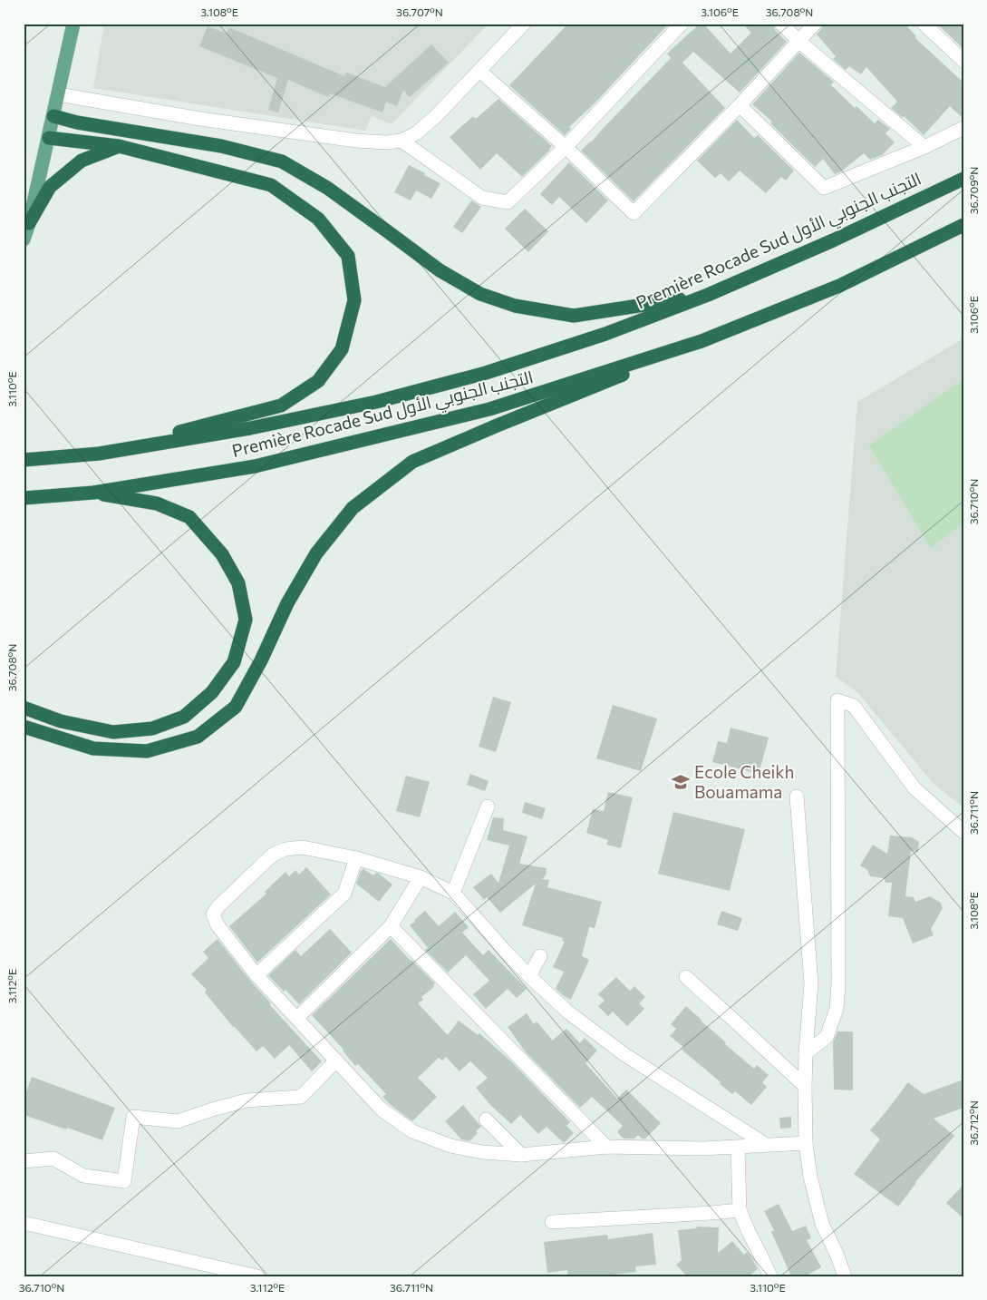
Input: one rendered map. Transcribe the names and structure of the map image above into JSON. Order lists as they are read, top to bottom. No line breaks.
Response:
{"streets":{"highway":["Première Rocade Sud التجنب الجنوبي الأول"]},"places":{"school or university":["Ecole Cheikh Bouamama"]},"coordinates":["3.108°E","36.707°N","3.106°E","36.708°N","36.709°N","3.110°E","36.710°N","36.711°N","3.112°E","36.712°N"]}
